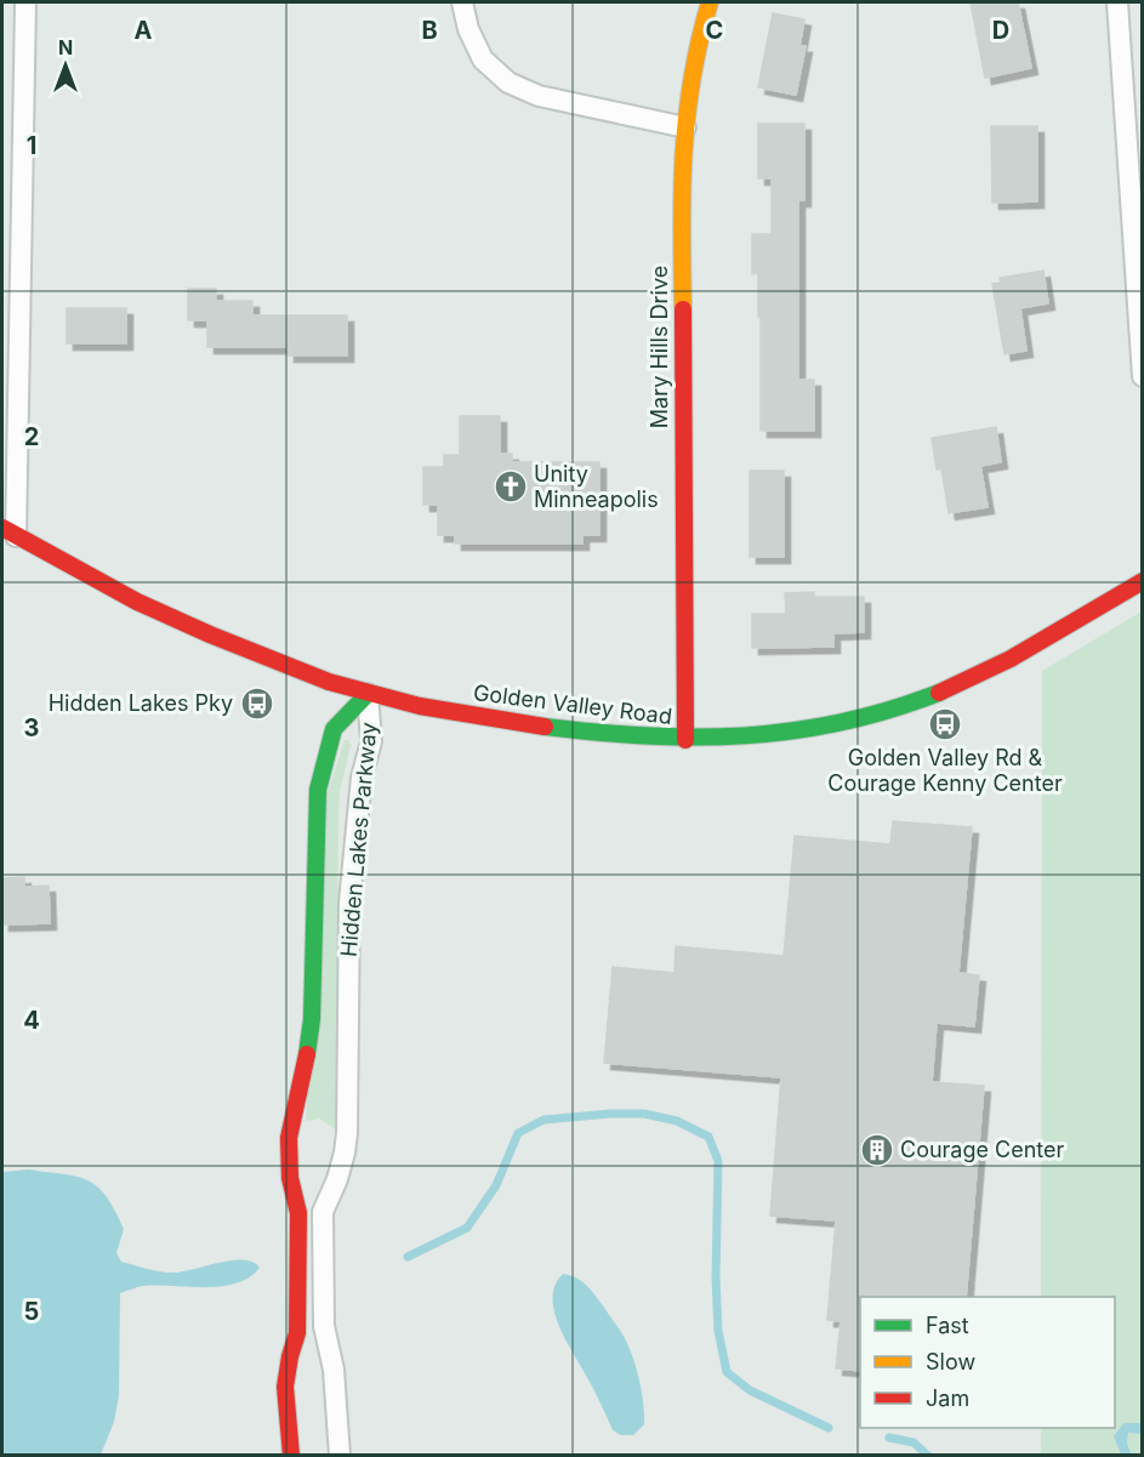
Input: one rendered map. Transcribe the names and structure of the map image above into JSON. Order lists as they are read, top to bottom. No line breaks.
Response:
{"streets":{"street":["Mary Hills Drive","Golden Valley Road","Hidden Lakes Parkway"]},"crossings":[["Mary Hills Drive","Golden Valley Road"],["Golden Valley Road","Hidden Lakes Parkway"]],"places":{"church":["Unity Minneapolis"],"bus stop":["Hidden Lakes Pky","Golden Valley Rd & Courage Kenny Center"],"building":["Courage Center"]},"legend":["Fast","Slow","Jam"],"north":"top","grid":{"columns":["A","B","C","D"],"rows":["1","2","3","4","5"]}}
